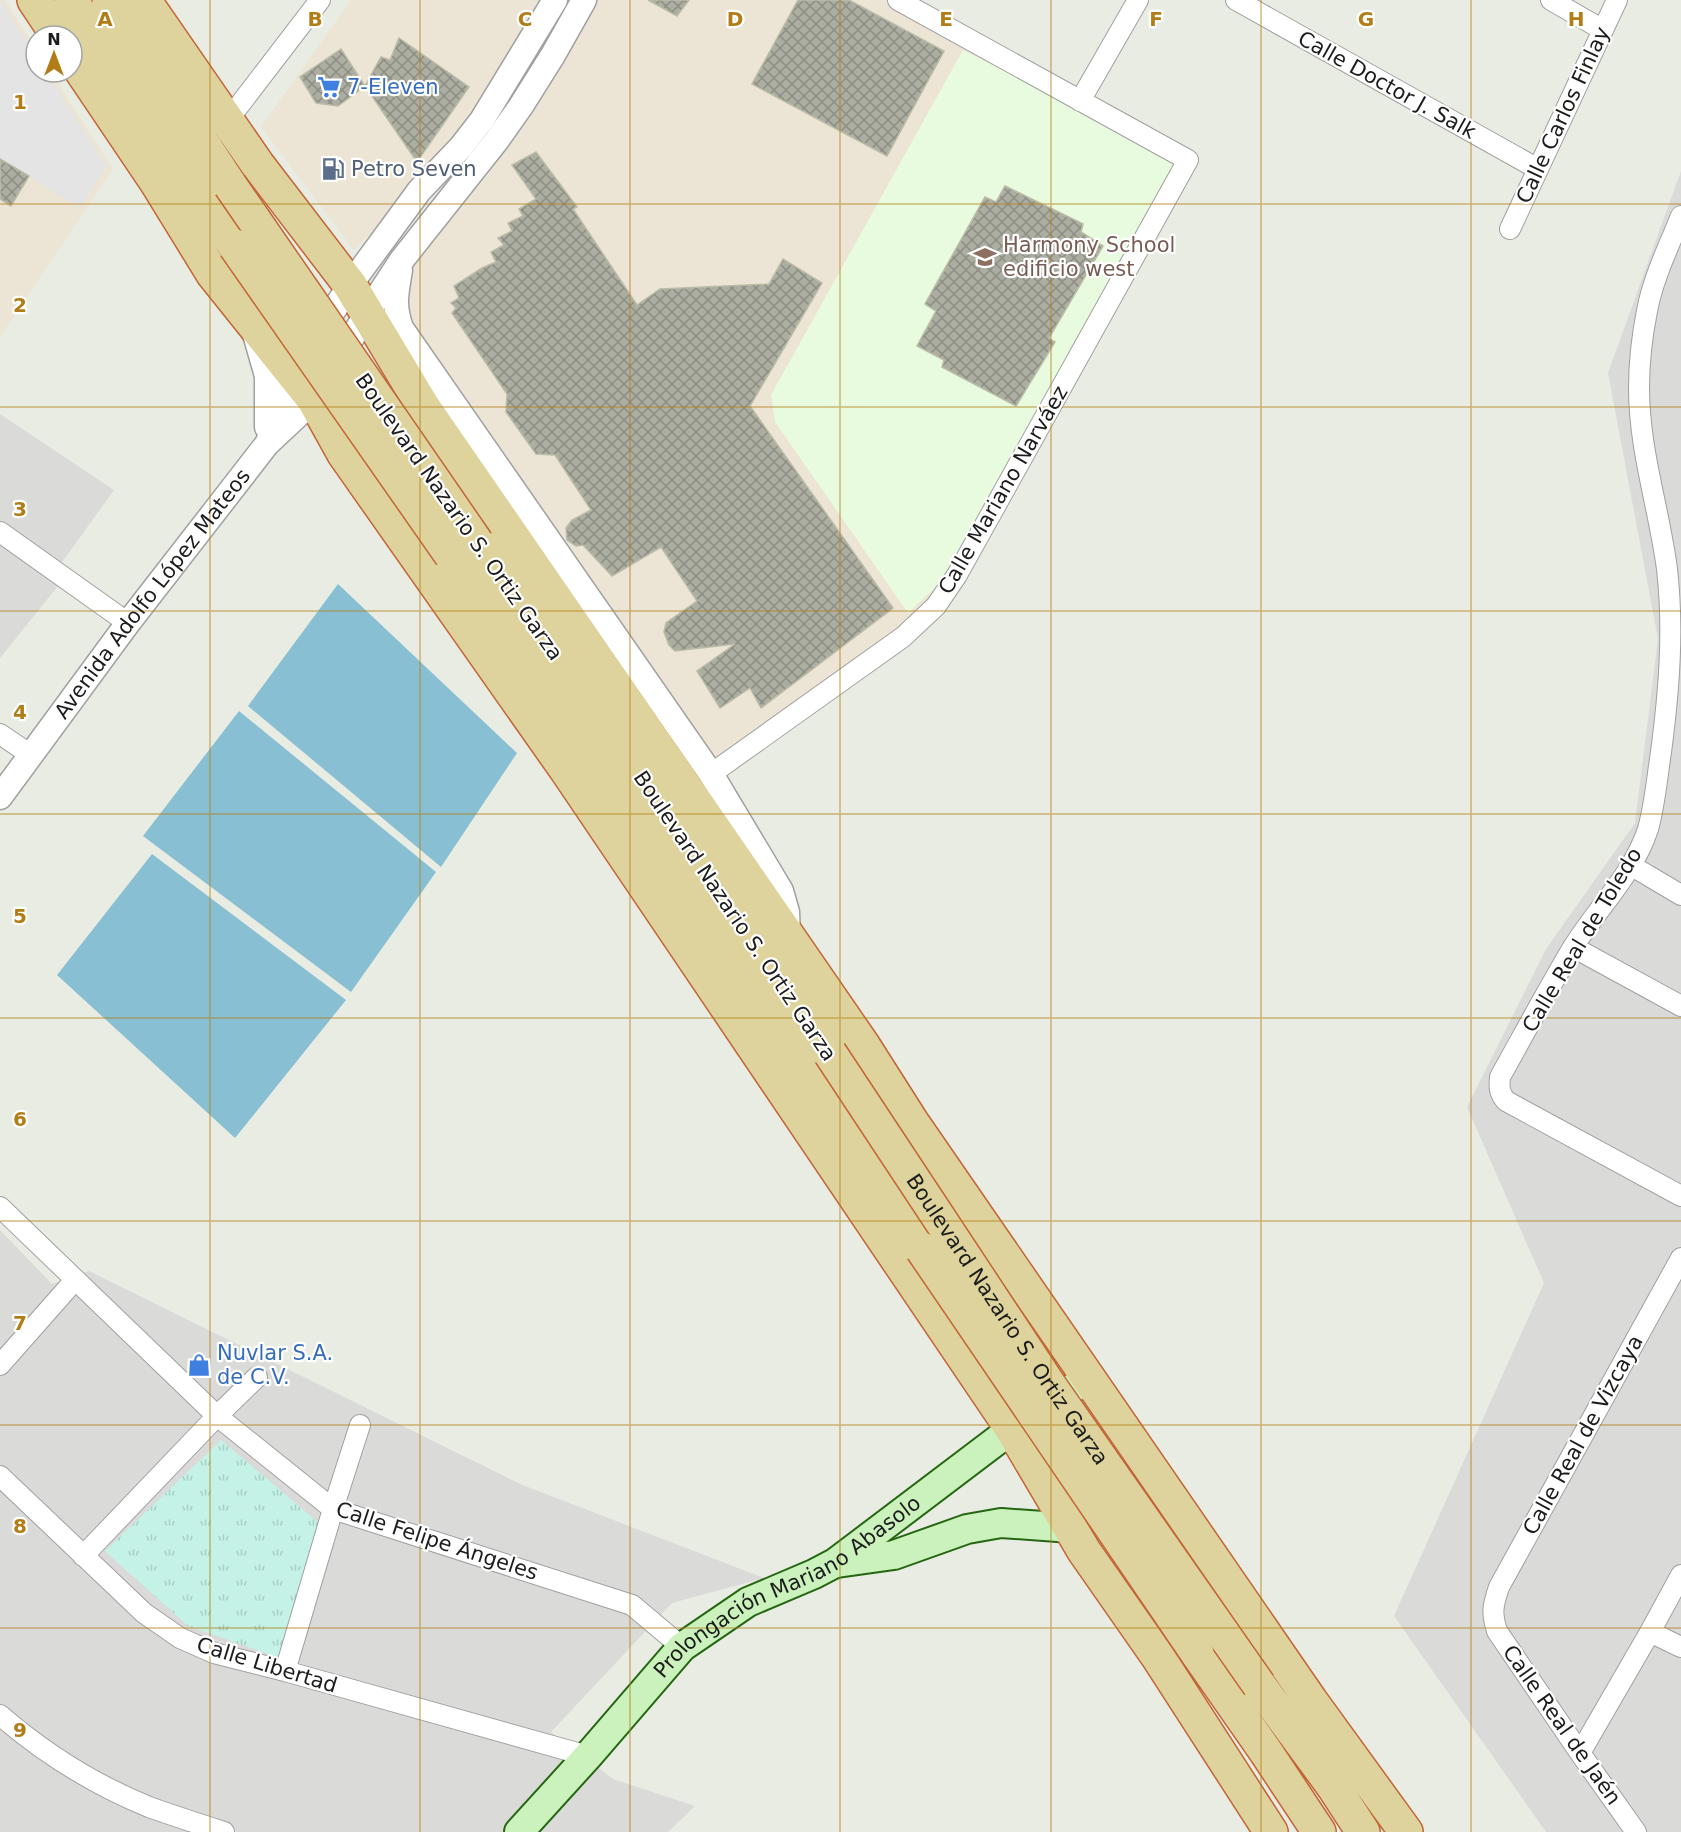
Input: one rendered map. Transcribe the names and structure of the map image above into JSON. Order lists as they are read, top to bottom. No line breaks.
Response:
{"streets":{"highway":["Boulevard Nazario S. Ortiz Garza"],"main road":["Prolongación Mariano Abasolo"],"street":["Calle Doctor J. Salk","Calle Carlos Finlay","Calle Mariano Narváez","Avenida Adolfo López Mateos","Calle Real de Toledo","Calle Real de Vizcaya","Calle Felipe Ángeles","Calle Libertad","Calle Real de Jaén"]},"crossings":[["Calle Doctor J. Salk","Calle Carlos Finlay"],["Calle Real de Vizcaya","Calle Real de Jaén"],["Calle Felipe Ángeles","Prolongación Mariano Abasolo"],["Prolongación Mariano Abasolo","Calle Libertad"]],"places":{"supermarket":["7-Eleven"],"fuel station":["Petro Seven"],"school or university":["Harmony School edificio west"],"shop":["Nuvlar S.A. de C.V."]},"north":"top","grid":{"columns":["A","B","C","D","E","F","G","H"],"rows":["1","2","3","4","5","6","7","8","9"]}}
